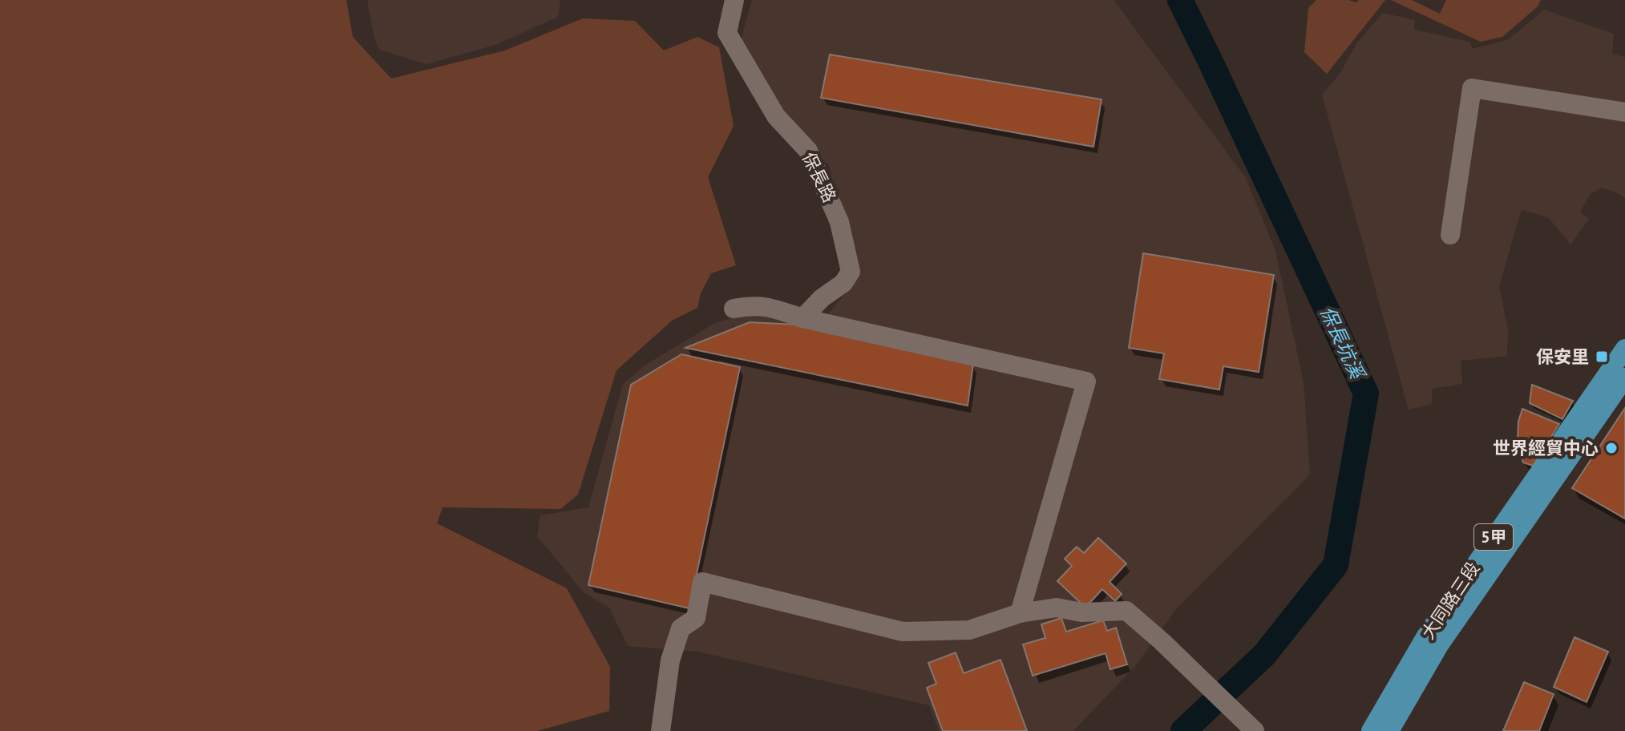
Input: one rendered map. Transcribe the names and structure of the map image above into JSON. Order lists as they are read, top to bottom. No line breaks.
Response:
{"streets":{"main road":["5甲","大同路三段"],"street":["保長路"]},"water":["保長坑溪"],"places":{"transit":["保安里"],"other":["世界經貿中心"]}}
